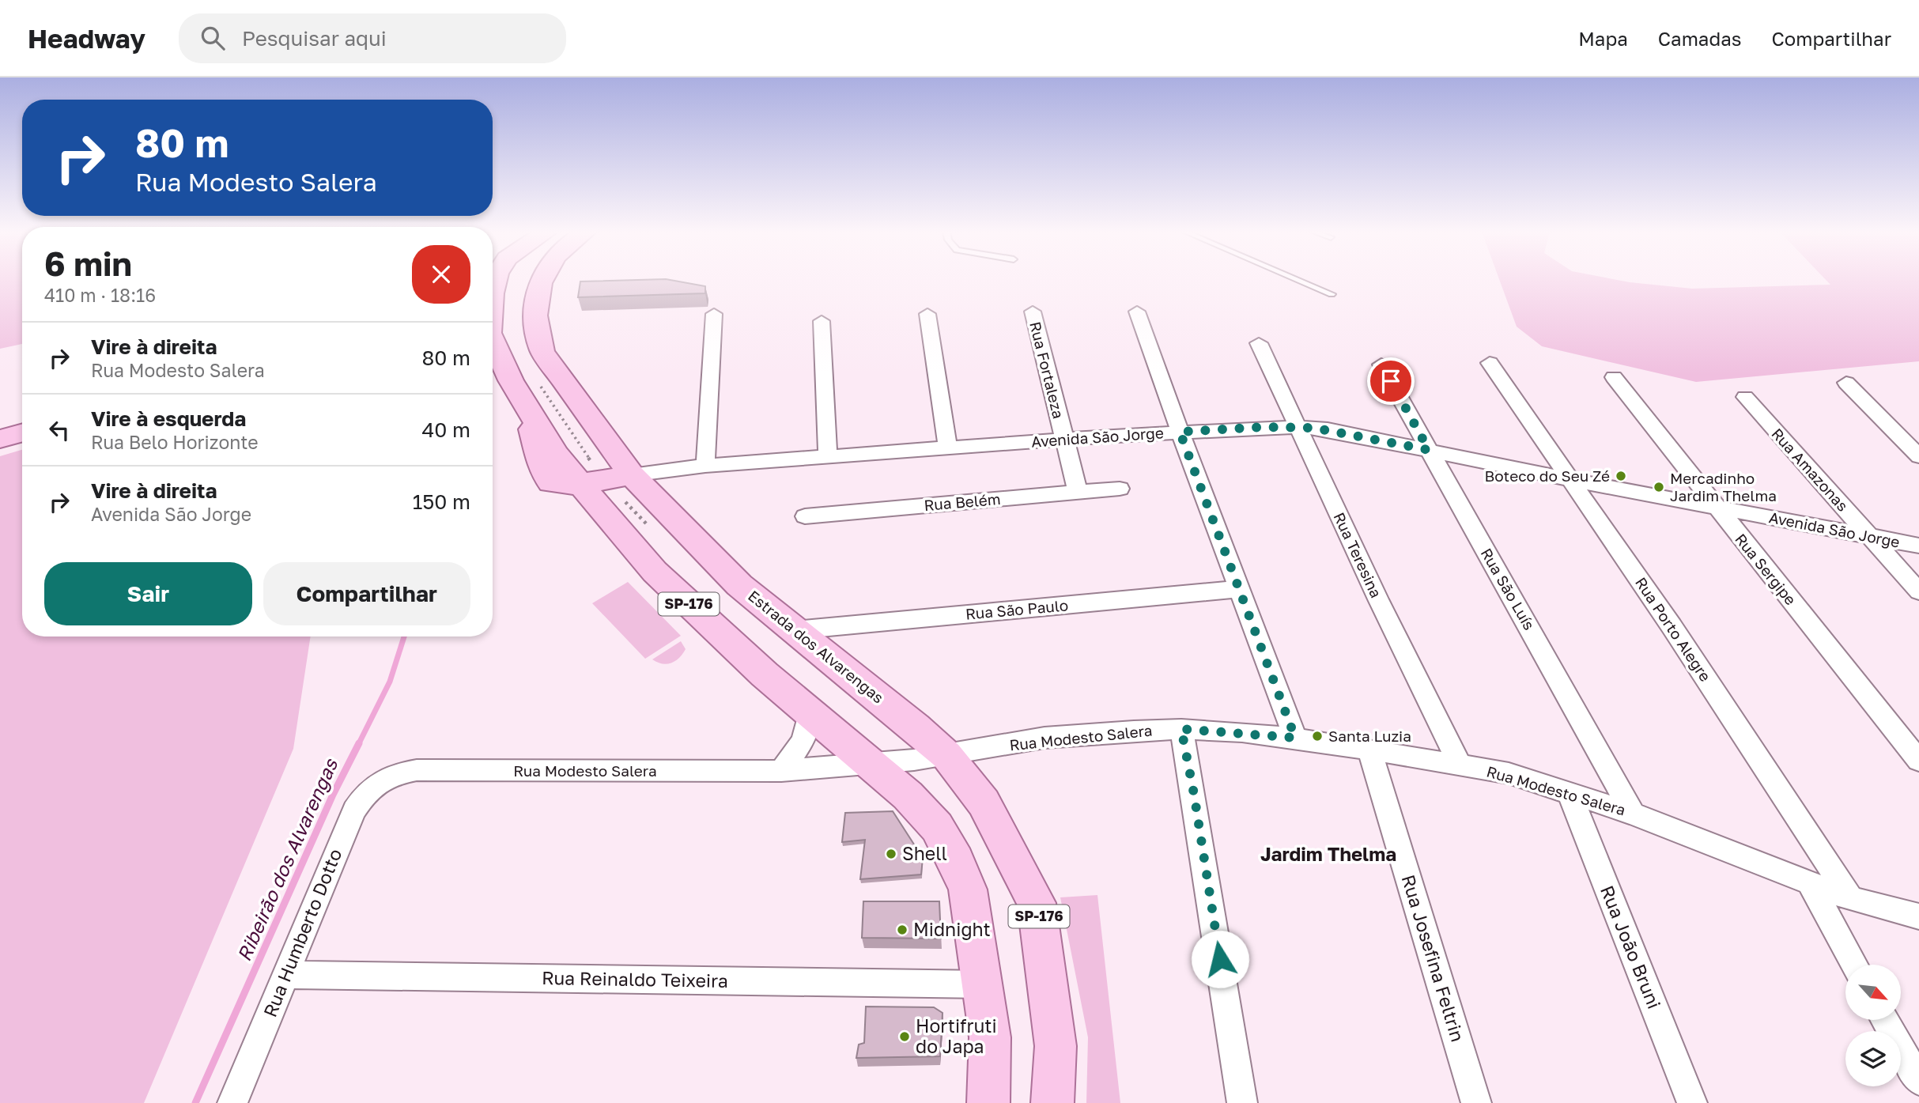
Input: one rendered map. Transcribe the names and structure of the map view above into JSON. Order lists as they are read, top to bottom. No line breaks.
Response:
{"streets":{"main road":["SP-176","Estrada dos Alvarengas"],"street":["Rua Fortaleza","Avenida São Jorge","Rua Amazonas","Rua Belém","Rua Teresina","Rua Sergipe","Rua São Luís","Rua São Paulo","Rua Porto Alegre","Rua Modesto Salera","Rua Humberto Dotto","Rua João Bruni","Rua Josefina Feltrin","Rua Reinaldo Teixeira"]},"crossings":[["Rua Fortaleza","Avenida São Jorge"],["Rua Fortaleza","Rua Belém"],["Avenida São Jorge","Rua Amazonas"],["Avenida São Jorge","Rua Teresina"],["Avenida São Jorge","Rua Sergipe"],["Avenida São Jorge","Rua São Luís"],["Avenida São Jorge","Rua Porto Alegre"],["Avenida São Jorge","Estrada dos Alvarengas"],["Rua Teresina","Rua Modesto Salera"],["Rua São Luís","Rua Modesto Salera"],["SP-176","Rua Modesto Salera"],["SP-176","Rua Reinaldo Teixeira"],["Rua São Paulo","Estrada dos Alvarengas"],["Rua Porto Alegre","Rua Modesto Salera"],["Estrada dos Alvarengas","Rua Modesto Salera"],["Rua Modesto Salera","Rua Humberto Dotto"],["Rua Modesto Salera","Rua João Bruni"],["Rua Modesto Salera","Rua Josefina Feltrin"],["Rua Humberto Dotto","Rua Reinaldo Teixeira"]],"districts":["Jardim Thelma"],"water":["Ribeirão dos Alvarengas"],"places":["Boteco do Seu Zé","Mercadinho Jardim Thelma","Santa Luzia","Shell","Midnight","Hortifruti do Japa"],"north":"bottom right","page":{"header":"Headway","search":"Pesquisar aqui","nav":["Mapa","Camadas","Compartilhar"],"turn":["80 m","Rua Modesto Salera"],"heading":["6 min","410 m · 18:16"],"list":[{"name":"Vire à direita","note":"Rua Modesto Salera","value":"80 m"},{"name":"Vire à esquerda","note":"Rua Belo Horizonte","value":"40 m"},{"name":"Vire à direita","note":"Avenida São Jorge","value":"150 m"}],"buttons":["Sair","Compartilhar"]}}
